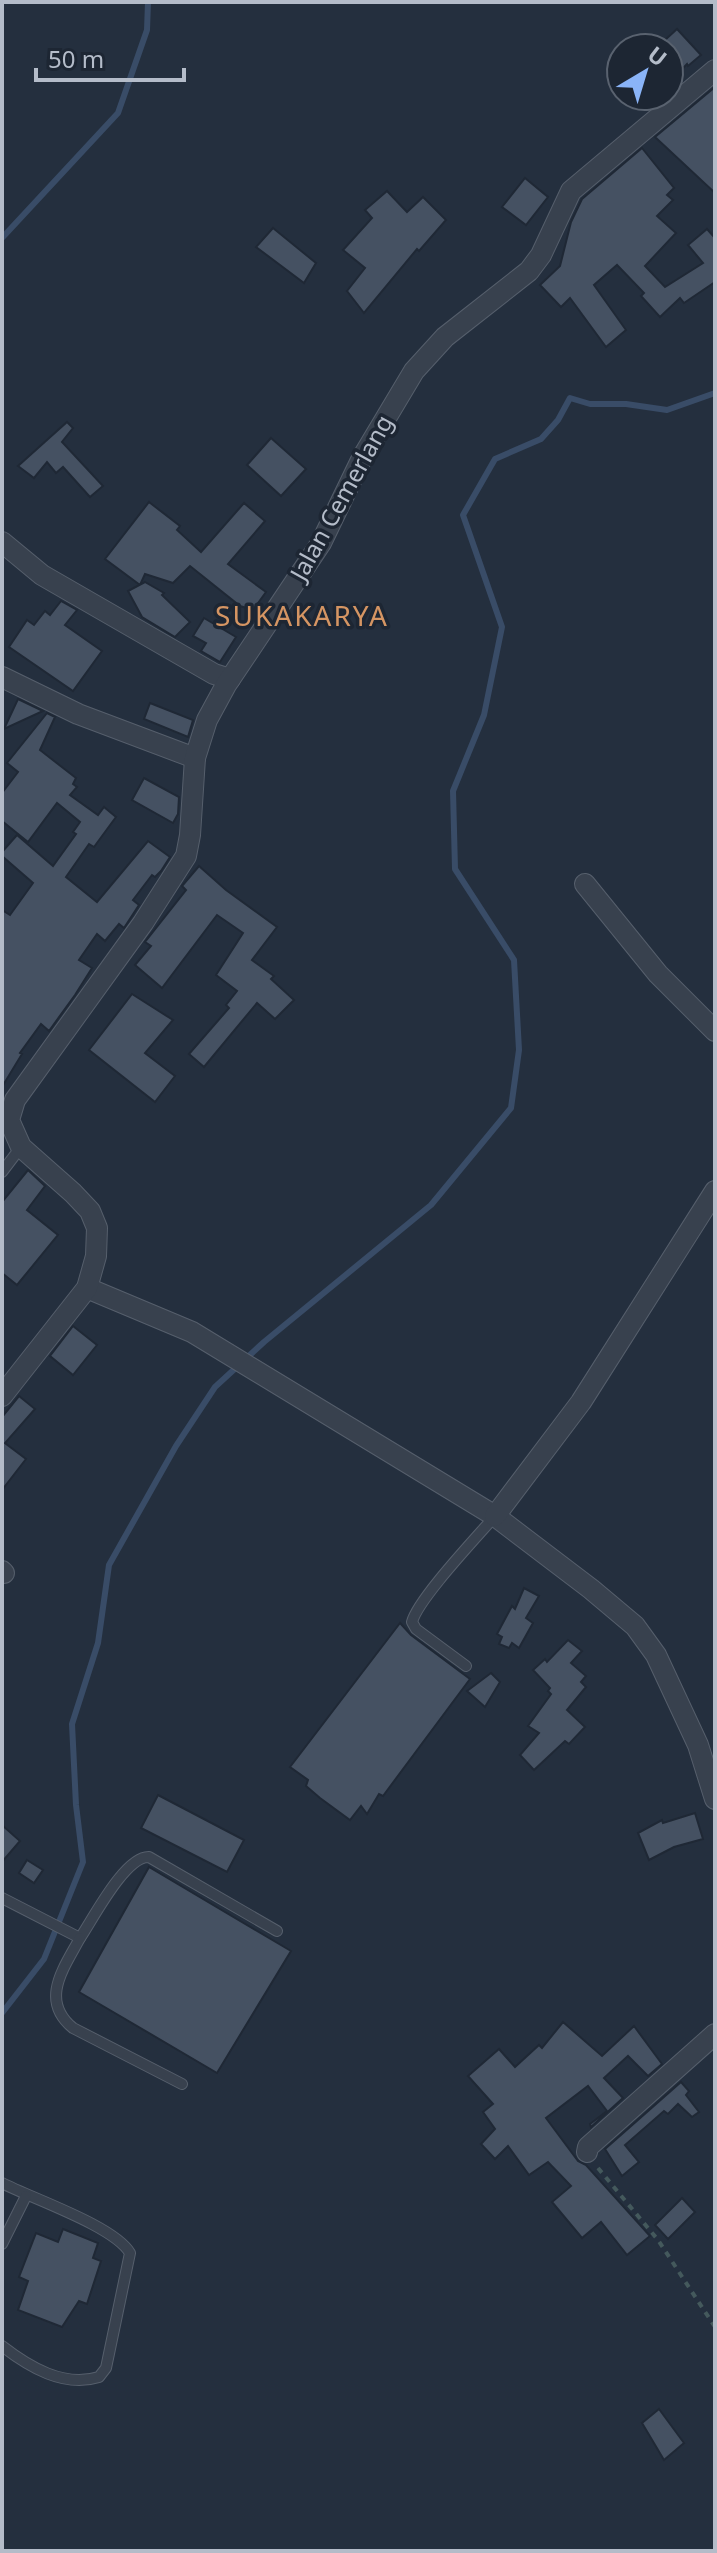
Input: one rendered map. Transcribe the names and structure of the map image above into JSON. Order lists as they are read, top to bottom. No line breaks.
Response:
{"streets":{"street":["Jalan Cemerlang"]},"districts":["SUKAKARYA"],"scale_bar":"50 m","north":"top right"}
